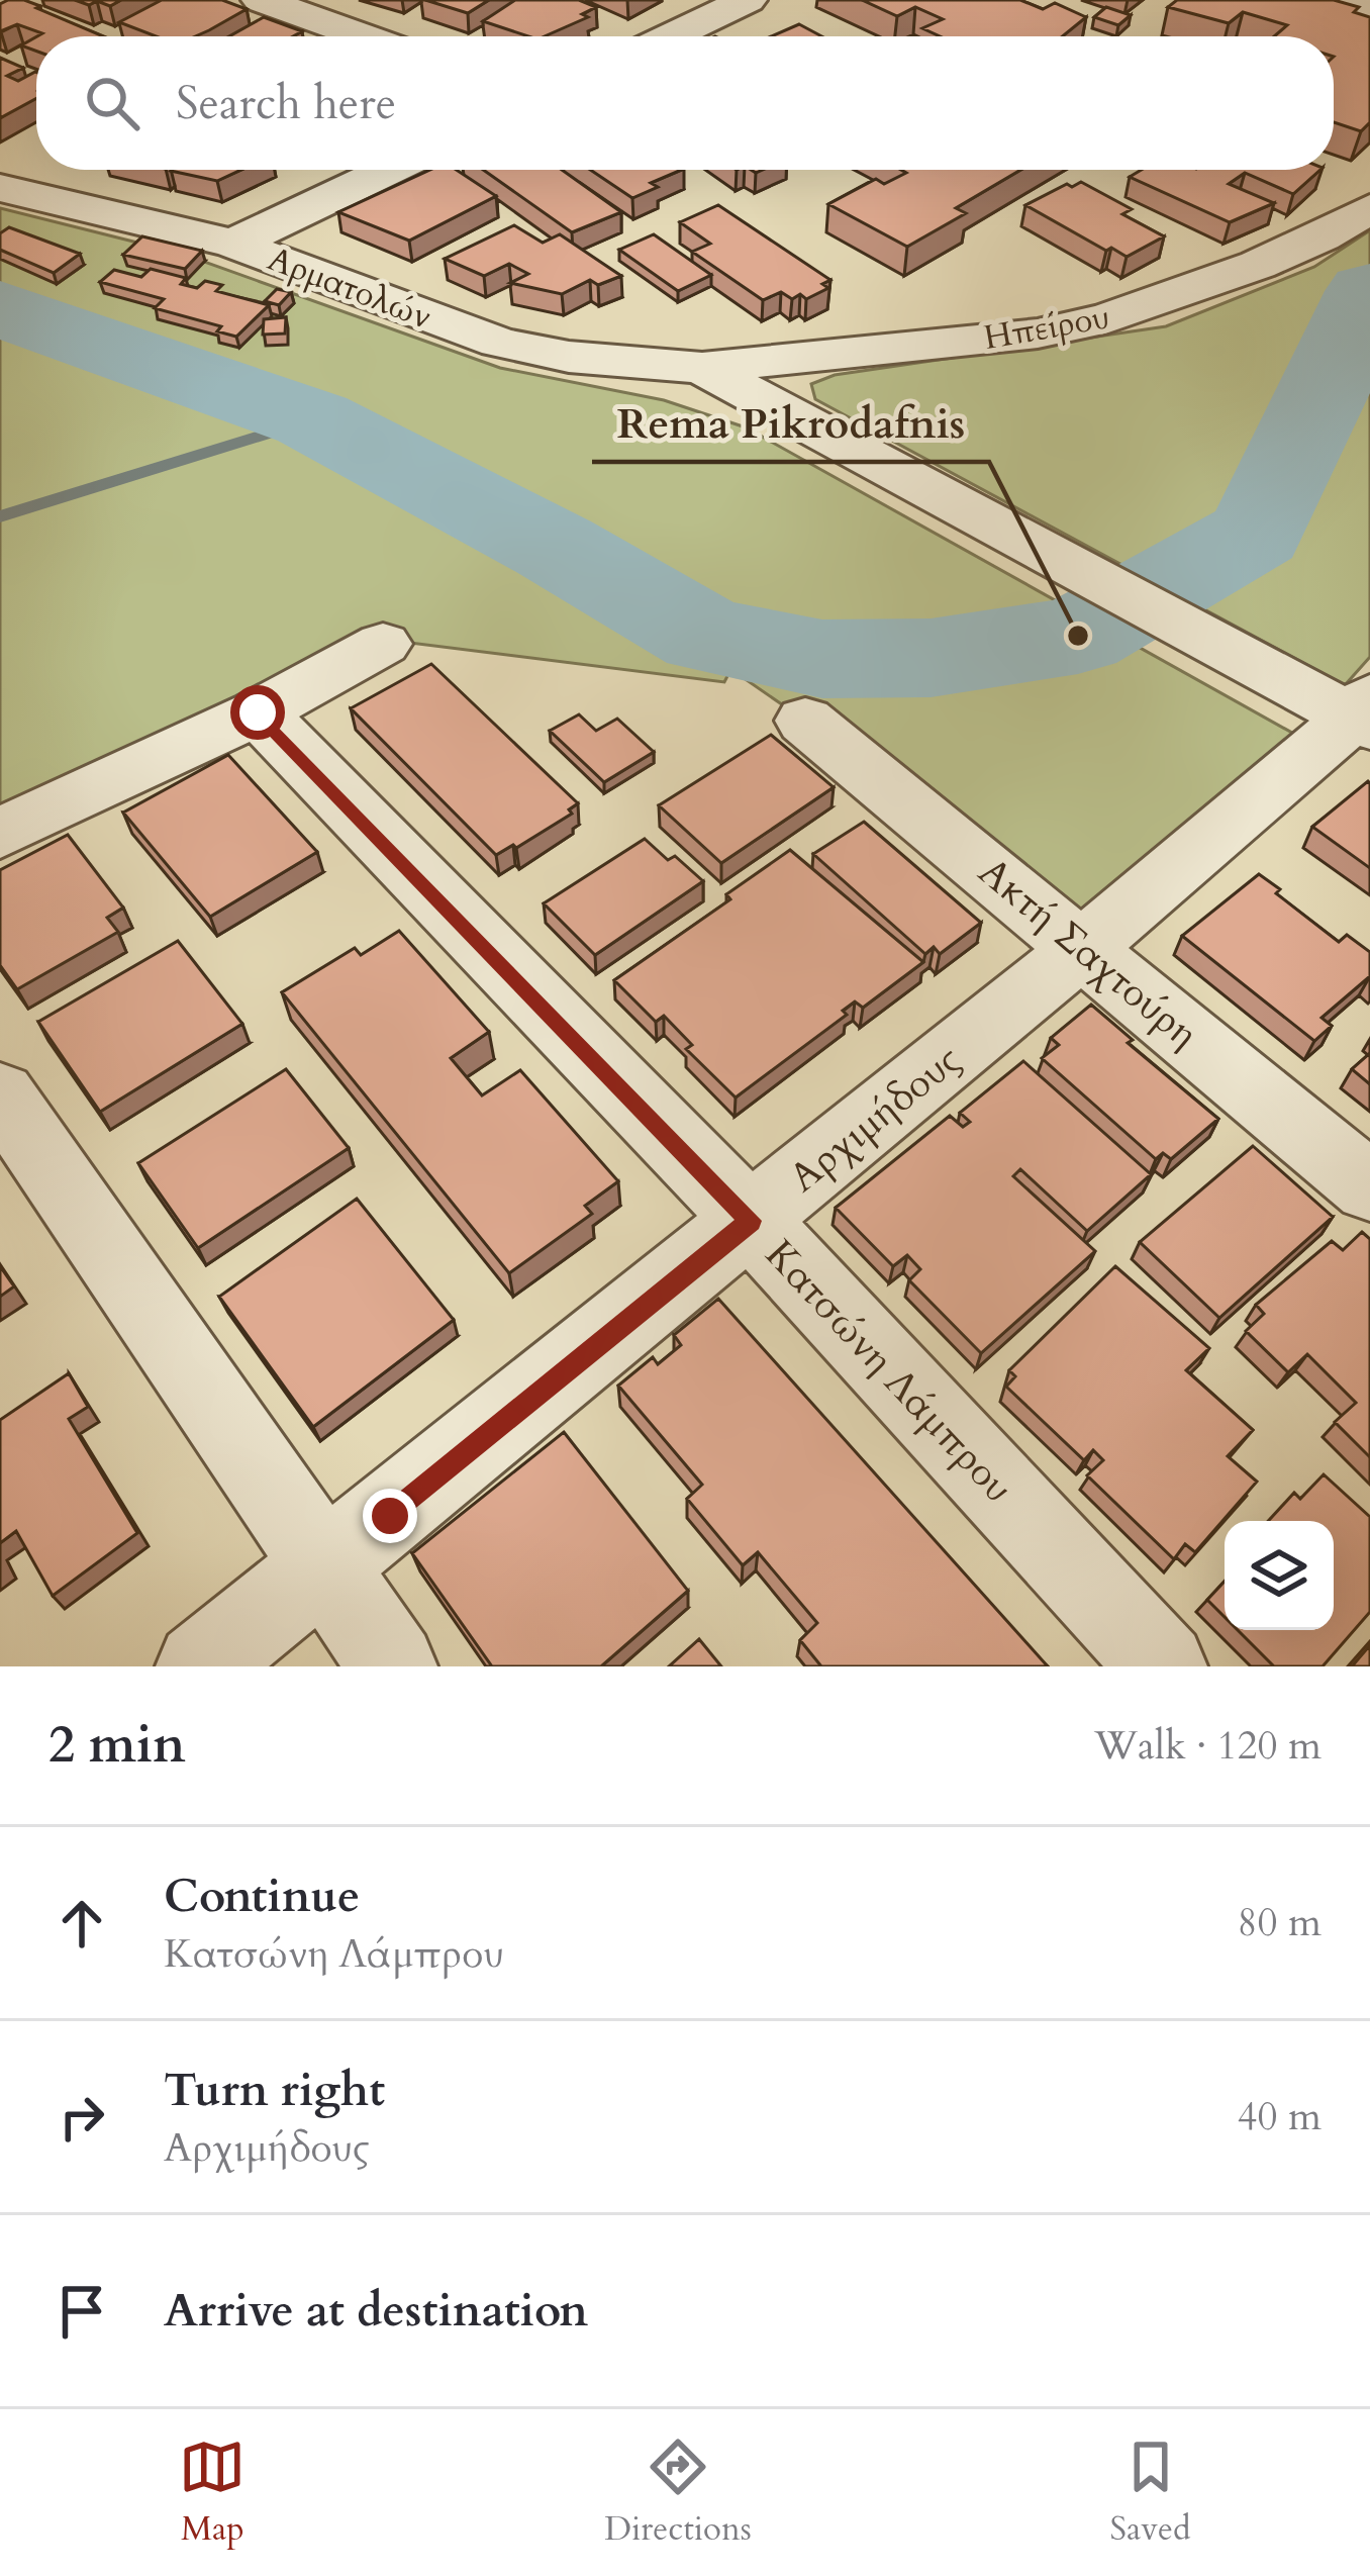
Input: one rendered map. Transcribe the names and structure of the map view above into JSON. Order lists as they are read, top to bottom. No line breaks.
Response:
{"streets":{"street":["Αρματολών","Ηπείρου","Ακτή Σαχτούρη","Αρχιμήδους","Κατσώνη Λάμπρου"]},"crossings":[["Αρματολών","Ηπείρου"],["Ακτή Σαχτούρη","Αρχιμήδους"],["Αρχιμήδους","Κατσώνη Λάμπρου"]],"places":["Rema Pikrodafnis"],"page":{"search":"Search here","heading":["2 min","Walk · 120 m"],"list":[["Continue","Κατσώνη Λάμπρου","80 m"],["Turn right","Αρχιμήδους","40 m"],"Arrive at destination"],"nav":["Map","Directions","Saved"]}}
